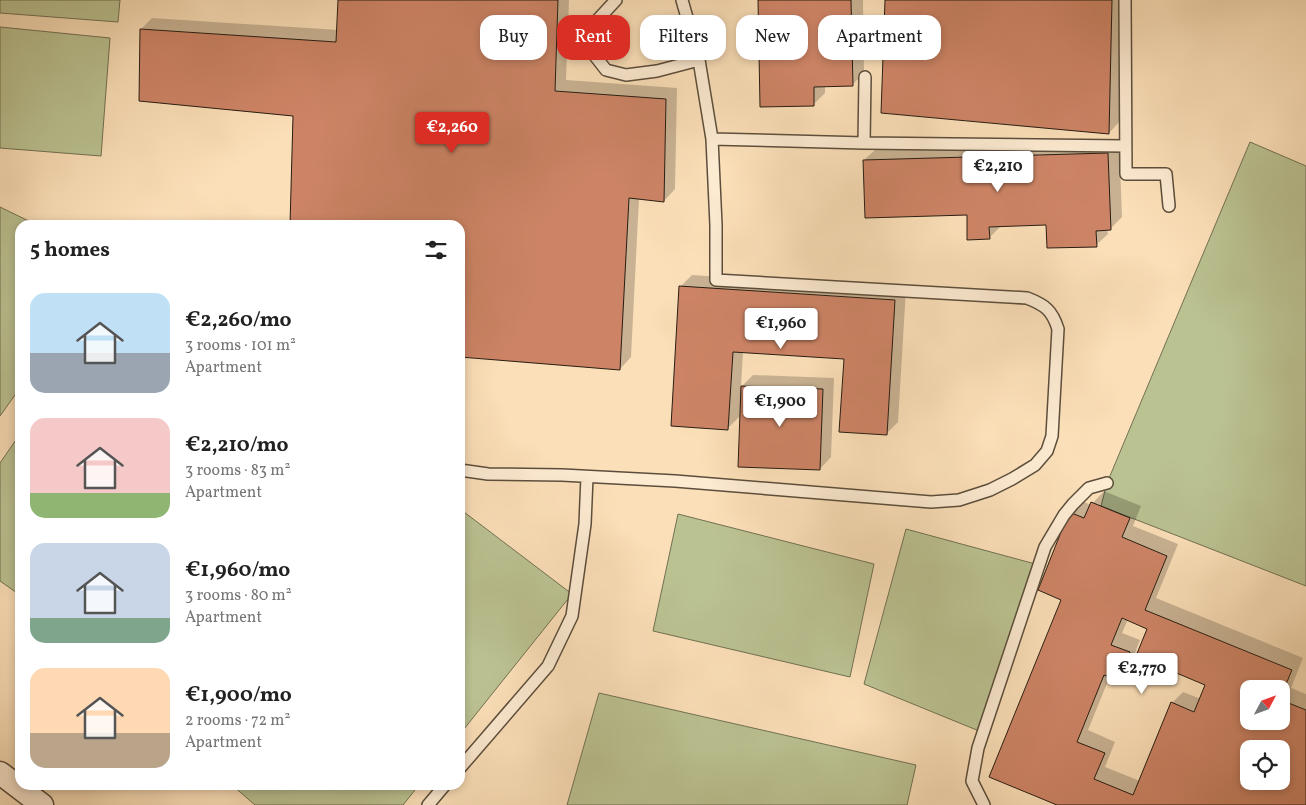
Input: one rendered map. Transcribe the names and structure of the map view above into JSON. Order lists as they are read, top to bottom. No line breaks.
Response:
{"north":"top right","page":{"chip":["Buy","Rent","Filters","New","Apartment"],"price":["€2,260","€2,210","€1,960","€1,900","€2,770"],"heading":"5 homes","list":[{"name":"€2,260/mo","note":"3 rooms · 101 m² · Apartment"},{"name":"€2,210/mo","note":"3 rooms · 83 m² · Apartment"},{"name":"€1,960/mo","note":"3 rooms · 80 m² · Apartment"},{"name":"€1,900/mo","note":"2 rooms · 72 m² · Apartment"}]}}
